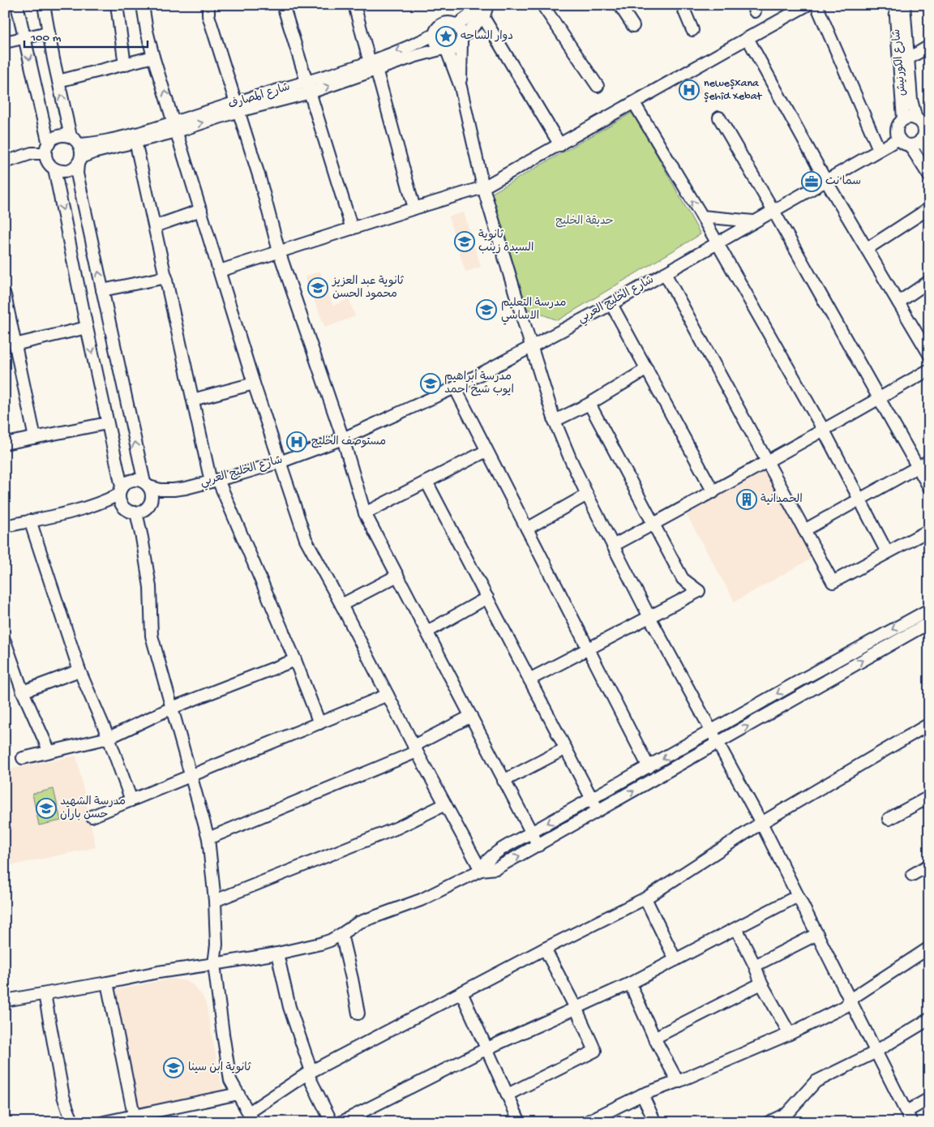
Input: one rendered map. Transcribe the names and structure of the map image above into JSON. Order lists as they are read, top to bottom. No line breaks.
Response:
{"streets":{"street":["شارع الكورنيش","شارع الخليج العربي"]},"crossings":[["شارع الكورنيش","شارع الخليج العربي"]],"parks":["حديقة الخليج"],"places":{"place":["دوار الساحه"],"hospital":["neweşxana şehîd Xebat","مستوصف الخليج"],"office":["سما نت"],"school or university":["ثانوية السيدة زينب","ثانوية عبد العزيز محمود الحسن","مدرسة التعليم الاساسي","مدرسة أبراهيم ايوب شيخ احمد","مدرسة الشهيد حسن باران","ثانوية ابن سينا"],"building":["الحمدانية"]},"scale_bar":"100 m"}
